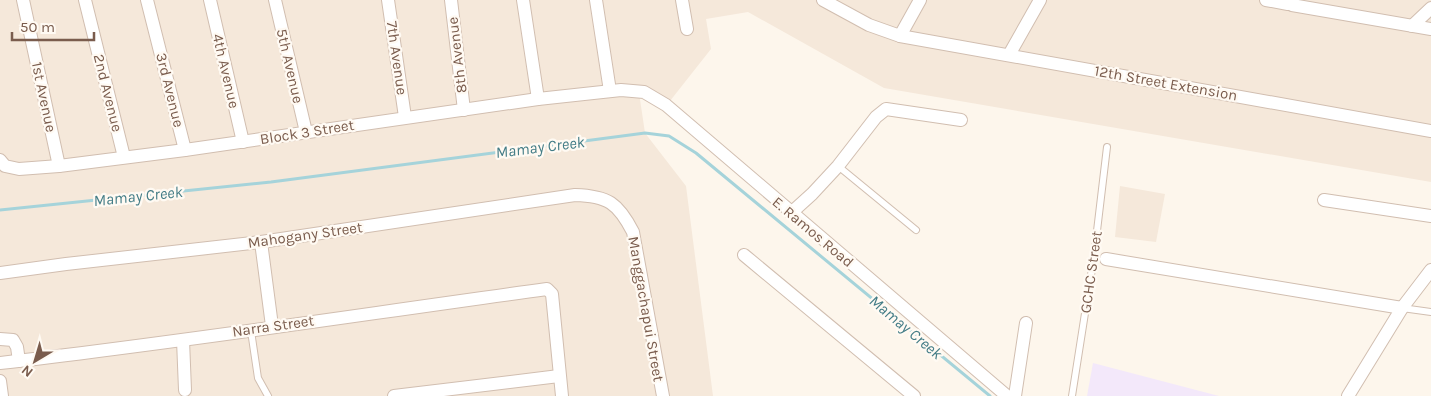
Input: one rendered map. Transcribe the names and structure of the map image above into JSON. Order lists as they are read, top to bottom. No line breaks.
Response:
{"streets":{"street":["8th Avenue","7th Avenue","5th Avenue","4th Avenue","12th Street Extension","3rd Avenue","2nd Avenue","1st Avenue","Block 3 Street","E. Ramos Road","Mahogany Street","Manggachapui Street","Narra Street"],"lane":["GCHC Street"]},"crossings":[["8th Avenue","Block 3 Street"],["7th Avenue","Block 3 Street"],["5th Avenue","Block 3 Street"],["4th Avenue","Block 3 Street"],["3rd Avenue","Block 3 Street"],["2nd Avenue","Block 3 Street"],["1st Avenue","Block 3 Street"],["Block 3 Street","E. Ramos Road"],["Mahogany Street","Manggachapui Street"]],"water":["Mamay Creek"],"scale_bar":"50 m","north":"bottom left"}
